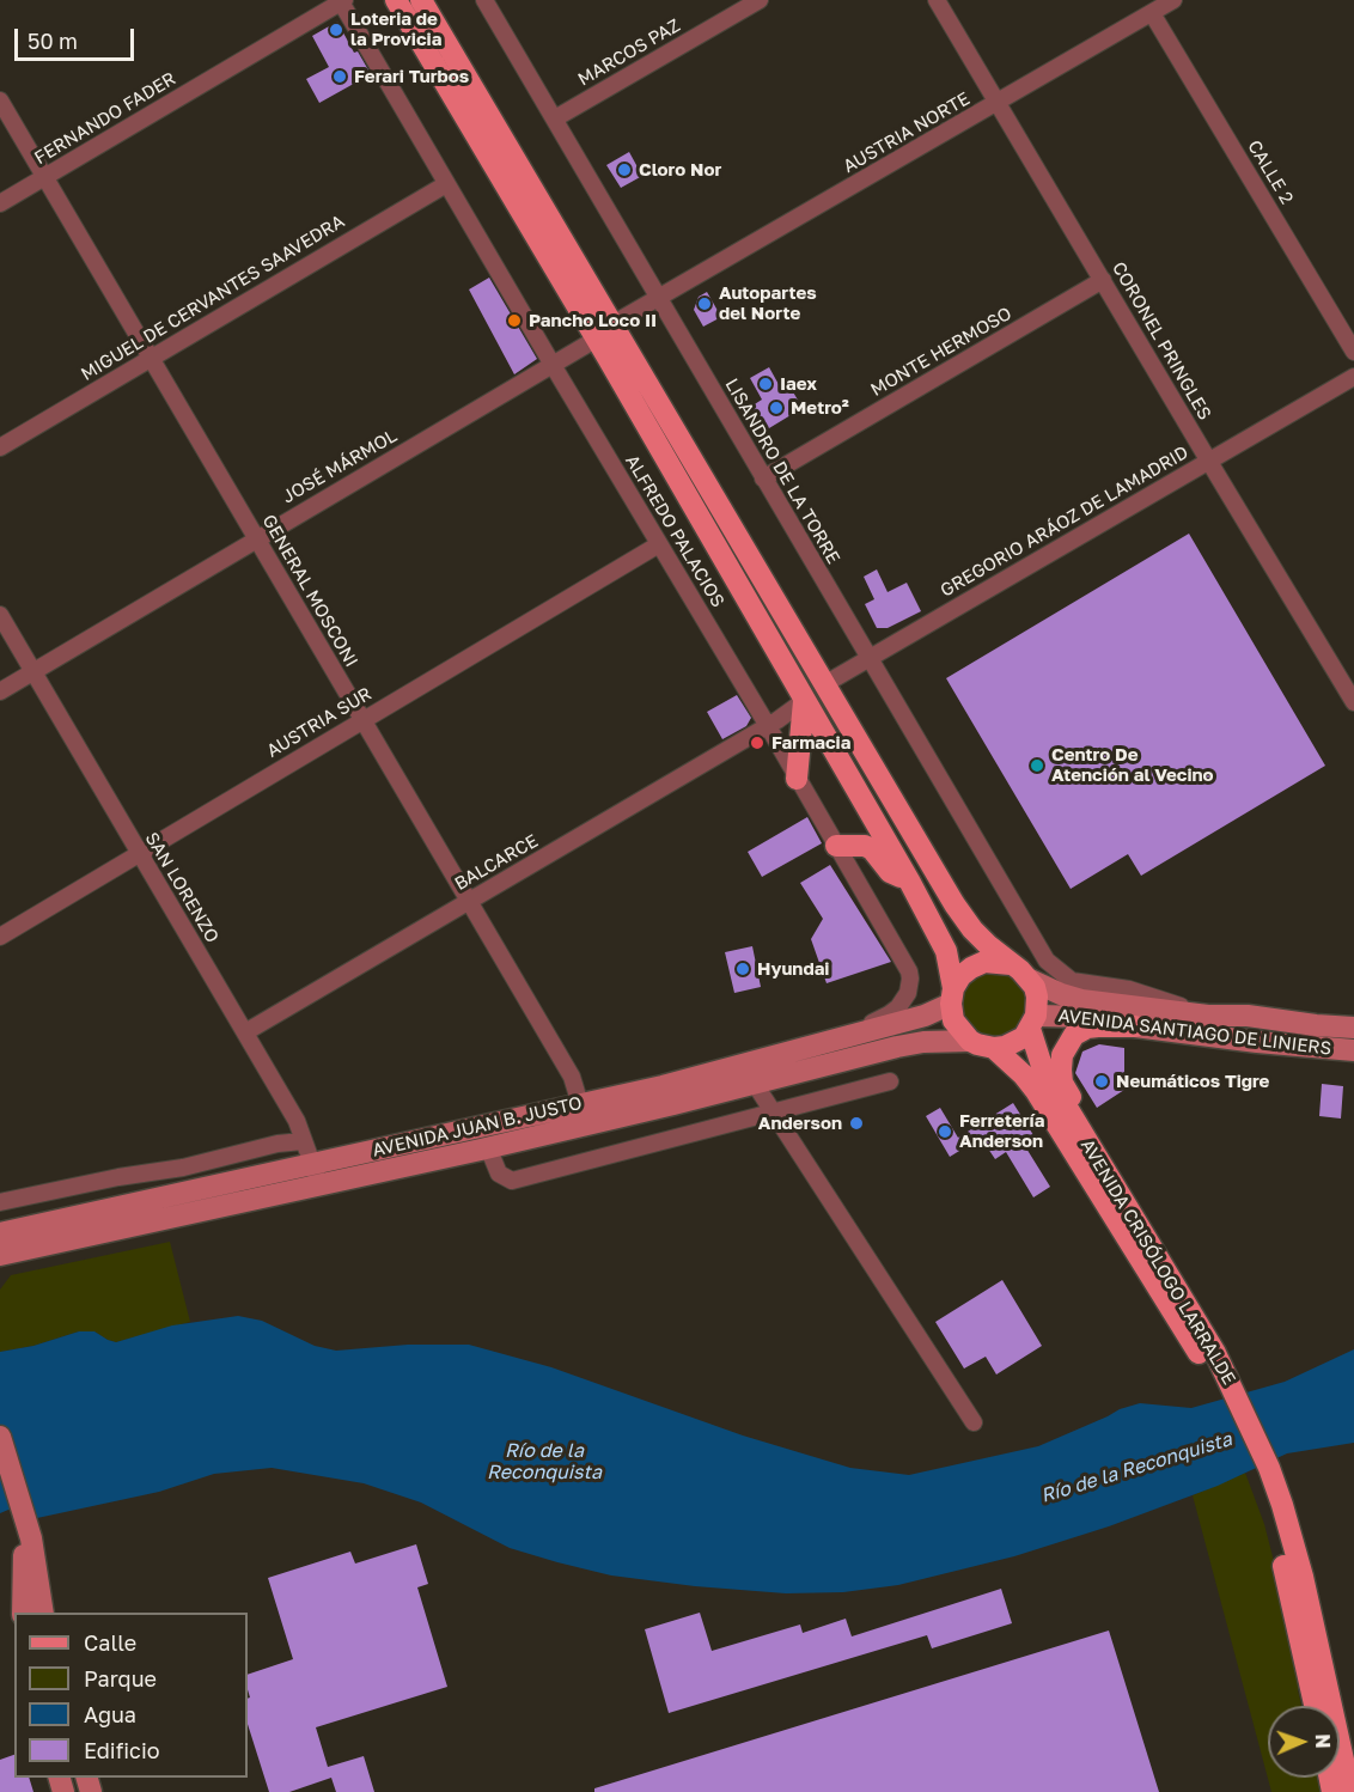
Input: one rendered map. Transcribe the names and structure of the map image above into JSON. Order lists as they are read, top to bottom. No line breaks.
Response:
{"streets":{"main road":["AVENIDA SANTIAGO DE LINIERS","AVENIDA JUAN B. JUSTO","AVENIDA CRISÓLOGO LARRALDE"],"street":["MARCOS PAZ","FERNANDO FADER","AUSTRIA NORTE","CALLE 2","MIGUEL DE CERVANTES SAAVEDRA","CORONEL PRINGLES","MONTE HERMOSO","JOSÉ MÁRMOL","LISANDRO DE LA TORRE","GREGORIO ARÁOZ DE LAMADRID","ALFREDO PALACIOS","GENERAL MOSCONI","AUSTRIA SUR","BALCARCE","SAN LORENZO"]},"crossings":[["MARCOS PAZ","LISANDRO DE LA TORRE"],["FERNANDO FADER","ALFREDO PALACIOS"],["FERNANDO FADER","GENERAL MOSCONI"],["AUSTRIA NORTE","CALLE 2"],["AUSTRIA NORTE","CORONEL PRINGLES"],["AUSTRIA NORTE","JOSÉ MÁRMOL"],["AUSTRIA NORTE","LISANDRO DE LA TORRE"],["MIGUEL DE CERVANTES SAAVEDRA","ALFREDO PALACIOS"],["MIGUEL DE CERVANTES SAAVEDRA","GENERAL MOSCONI"],["CORONEL PRINGLES","MONTE HERMOSO"],["CORONEL PRINGLES","GREGORIO ARÁOZ DE LAMADRID"],["MONTE HERMOSO","LISANDRO DE LA TORRE"],["JOSÉ MÁRMOL","ALFREDO PALACIOS"],["JOSÉ MÁRMOL","GENERAL MOSCONI"],["JOSÉ MÁRMOL","SAN LORENZO"],["LISANDRO DE LA TORRE","GREGORIO ARÁOZ DE LAMADRID"],["LISANDRO DE LA TORRE","AVENIDA SANTIAGO DE LINIERS"],["ALFREDO PALACIOS","AUSTRIA SUR"],["ALFREDO PALACIOS","BALCARCE"],["ALFREDO PALACIOS","AVENIDA JUAN B. JUSTO"],["GENERAL MOSCONI","AUSTRIA SUR"],["GENERAL MOSCONI","BALCARCE"],["GENERAL MOSCONI","AVENIDA JUAN B. JUSTO"],["AUSTRIA SUR","SAN LORENZO"],["BALCARCE","SAN LORENZO"],["SAN LORENZO","AVENIDA JUAN B. JUSTO"],["AVENIDA SANTIAGO DE LINIERS","AVENIDA JUAN B. JUSTO"],["AVENIDA SANTIAGO DE LINIERS","AVENIDA CRISÓLOGO LARRALDE"],["AVENIDA JUAN B. JUSTO","AVENIDA CRISÓLOGO LARRALDE"]],"water":["Río de la Reconquista"],"places":["Loteria de la Provicia","Ferari Turbos","Cloro Nor","Autopartes del Norte","Pancho Loco II","Iaex","Metro²","Farmacia","Centro De Atención al Vecino","Hyundai","Neumáticos Tigre","Anderson","Ferretería Anderson"],"legend":["Calle","Parque","Agua","Edificio"],"scale_bar":"50 m","north":"right"}
